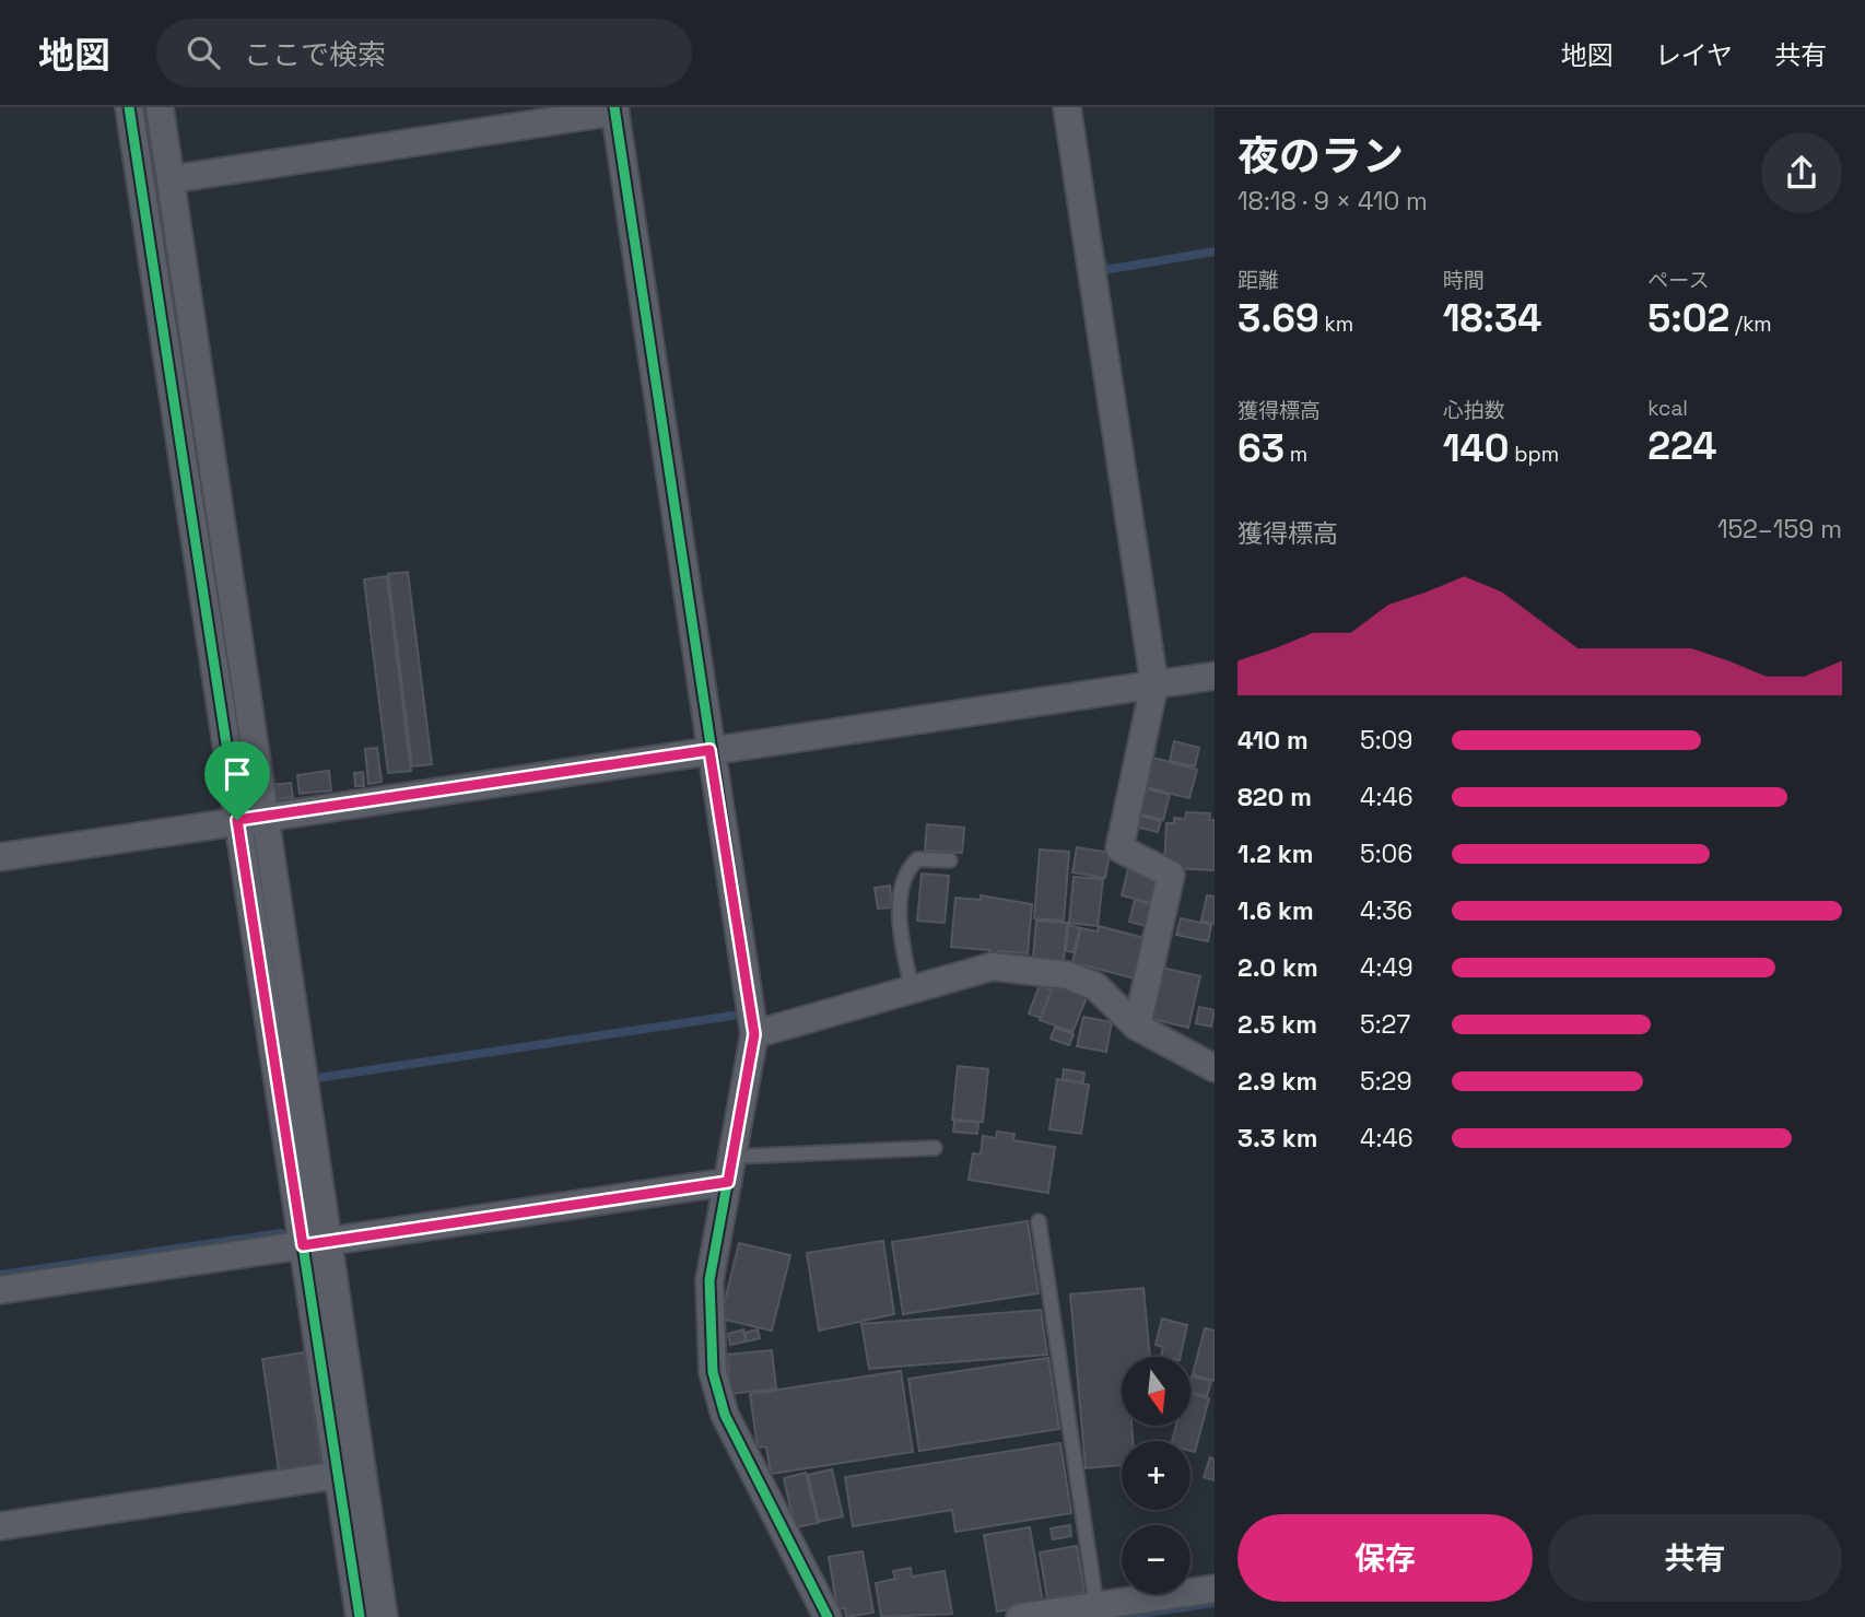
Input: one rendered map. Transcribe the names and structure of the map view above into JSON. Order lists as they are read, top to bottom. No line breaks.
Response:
{"north":"bottom","page":{"header":"地図","search":"ここで検索","nav":["地図","レイヤ","共有"],"heading":["夜のラン","18:18 · 9 × 410 m"],"stats":[["距離","3.69 km"],["時間","18:34"],["ペース","5:02 /km"],["獲得標高","63 m"],["心拍数","140 bpm"],["kcal","224"]],"chart":["獲得標高","152–159 m"],"list":[{"name":"410 m","note":"5:09"},{"name":"820 m","note":"4:46"},{"name":"1.2 km","note":"5:06"},{"name":"1.6 km","note":"4:36"},{"name":"2.0 km","note":"4:49"},{"name":"2.5 km","note":"5:27"},{"name":"2.9 km","note":"5:29"},{"name":"3.3 km","note":"4:46"}],"map_buttons":["+","−"],"buttons":["保存","共有"]}}
